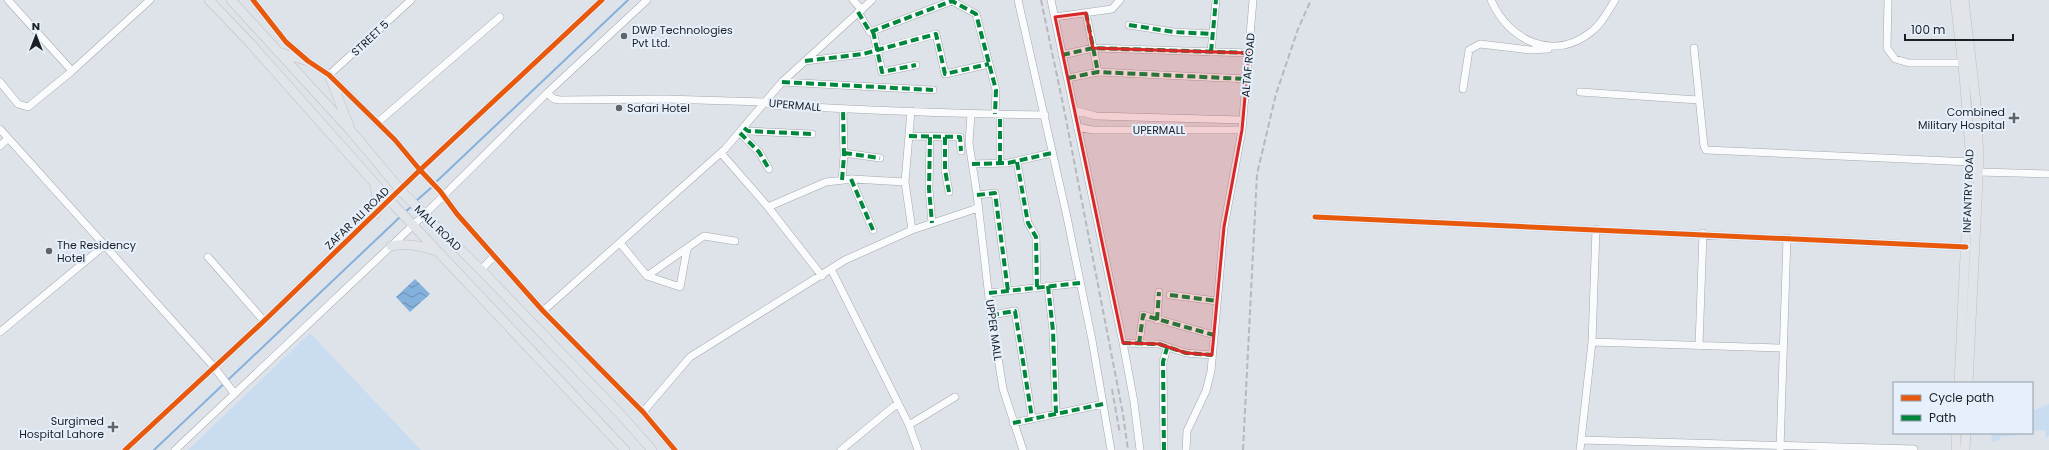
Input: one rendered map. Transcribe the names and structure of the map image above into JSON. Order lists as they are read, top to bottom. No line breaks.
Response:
{"streets":{"main road":["INFANTRY ROAD","MALL ROAD"],"street":["STREET 5","ALTAF ROAD","UPERMALL","ZAFAR ALI ROAD","UPPER MALL"]},"crossings":[["ALTAF ROAD","UPERMALL"],["UPERMALL","UPPER MALL"],["ZAFAR ALI ROAD","MALL ROAD"]],"places":{"other":["DWP Technologies Pvt Ltd.","Safari Hotel","The Residency Hotel"],"health":["Combined Military Hospital","Surgimed Hospital Lahore"]},"legend":["Cycle path","Path"],"scale_bar":"100 m","north":"top"}
